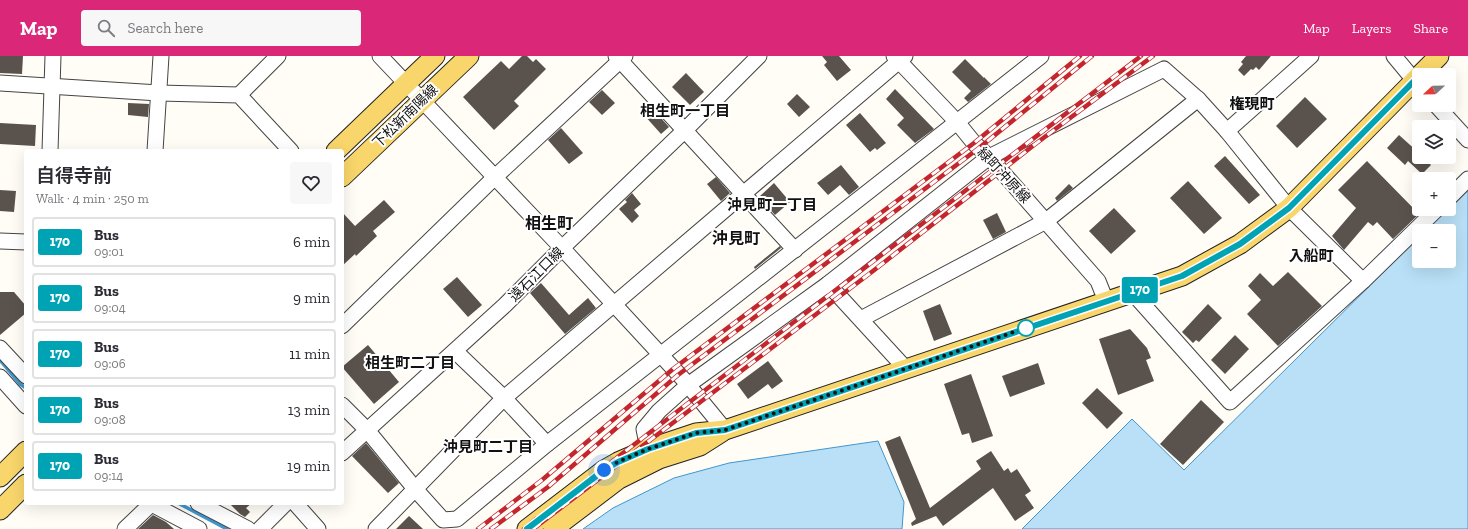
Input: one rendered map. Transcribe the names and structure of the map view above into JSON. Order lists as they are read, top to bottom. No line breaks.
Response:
{"streets":{"main road":["下松新南陽線"],"street":["緑町沖原線","遠石江口線"]},"districts":["権現町","相生町一丁目","沖見町一丁目","相生町","沖見町","入船町","相生町二丁目","沖見町二丁目"],"lines":["bus line 170"],"north":"left","page":{"header":"Map","search":"Search here","nav":["Map","Layers","Share"],"on_map":"170","map_buttons":["+","−"],"heading":["自得寺前","Walk · 4 min · 250 m"],"list":[{"mark":"170","name":"Bus","note":"09:01","value":"6 min"},{"mark":"170","name":"Bus","note":"09:04","value":"9 min"},{"mark":"170","name":"Bus","note":"09:06","value":"11 min"},{"mark":"170","name":"Bus","note":"09:08","value":"13 min"},{"mark":"170","name":"Bus","note":"09:14","value":"19 min"}]}}
